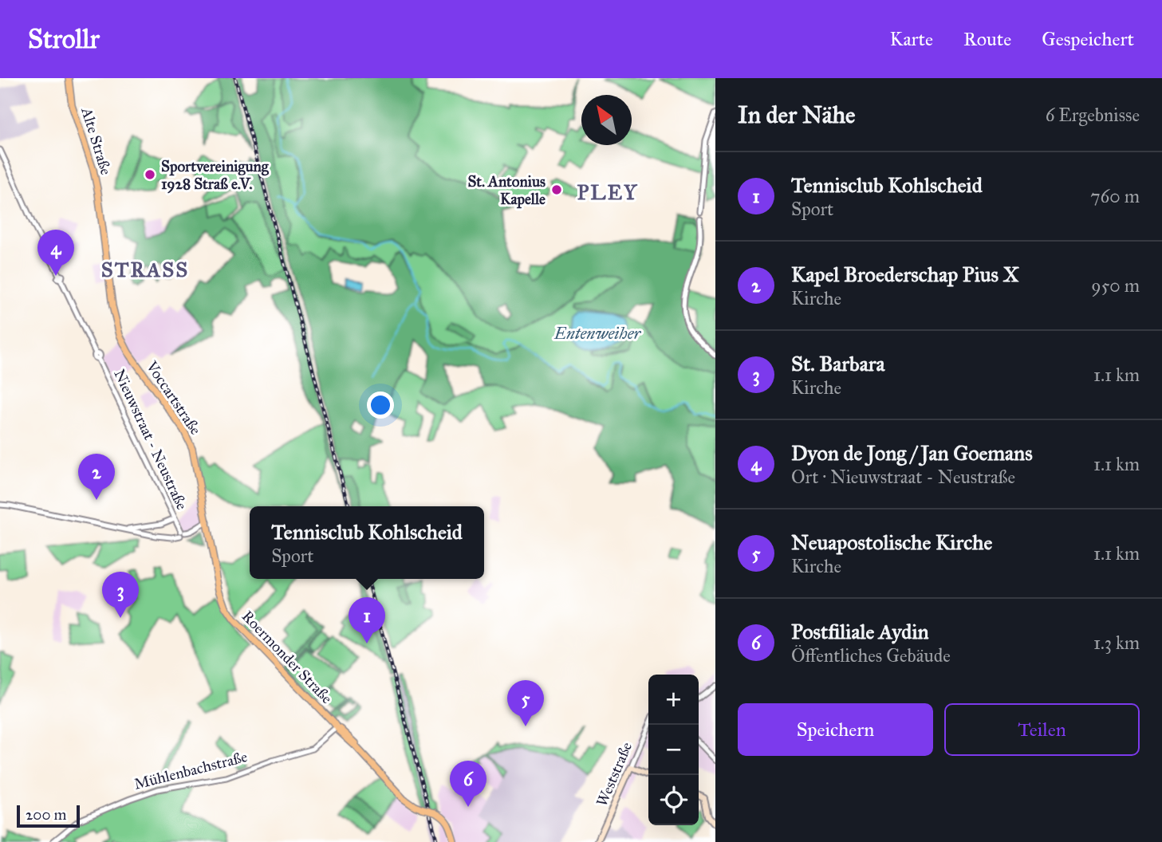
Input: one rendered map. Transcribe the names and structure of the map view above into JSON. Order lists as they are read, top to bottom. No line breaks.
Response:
{"streets":{"main road":["Alte Straße","Voccartstraße","Roermonder Straße","Weststraße"],"street":["Nieuwstraat - Neustraße","Mühlenbachstraße"]},"crossings":[["Alte Straße","Voccartstraße"],["Voccartstraße","Roermonder Straße"],["Roermonder Straße","Mühlenbachstraße"]],"districts":["PLEY","STRASS"],"water":["Entenweiher"],"places":["Sportvereinigung 1928 Straß e.V.","St. Antonius Kapelle"],"scale_bar":"200 m","north":"top left","page":{"header":"Strollr","nav":["Karte","Route","Gespeichert"],"heading":["In der Nähe","6 Ergebnisse"],"list":[{"mark":"1","name":"Tennisclub Kohlscheid","note":"Sport","value":"760 m"},{"mark":"2","name":"Kapel Broederschap Pius X","note":"Kirche","value":"950 m"},{"mark":"3","name":"St. Barbara","note":"Kirche","value":"1.1 km"},{"mark":"4","name":"Dyon de Jong / Jan Goemans","note":"Ort · Nieuwstraat - Neustraße","value":"1.1 km"},{"mark":"5","name":"Neuapostolische Kirche","note":"Kirche","value":"1.1 km"},{"mark":"6","name":"Postfiliale Aydin","note":"Öffentliches Gebäude","value":"1.3 km"}],"pins":["4","2","3","1","5","6"],"popup":["Tennisclub Kohlscheid","Sport"],"map_buttons":["+","−"],"buttons":["Speichern","Teilen"],"scale":"200 m"}}
